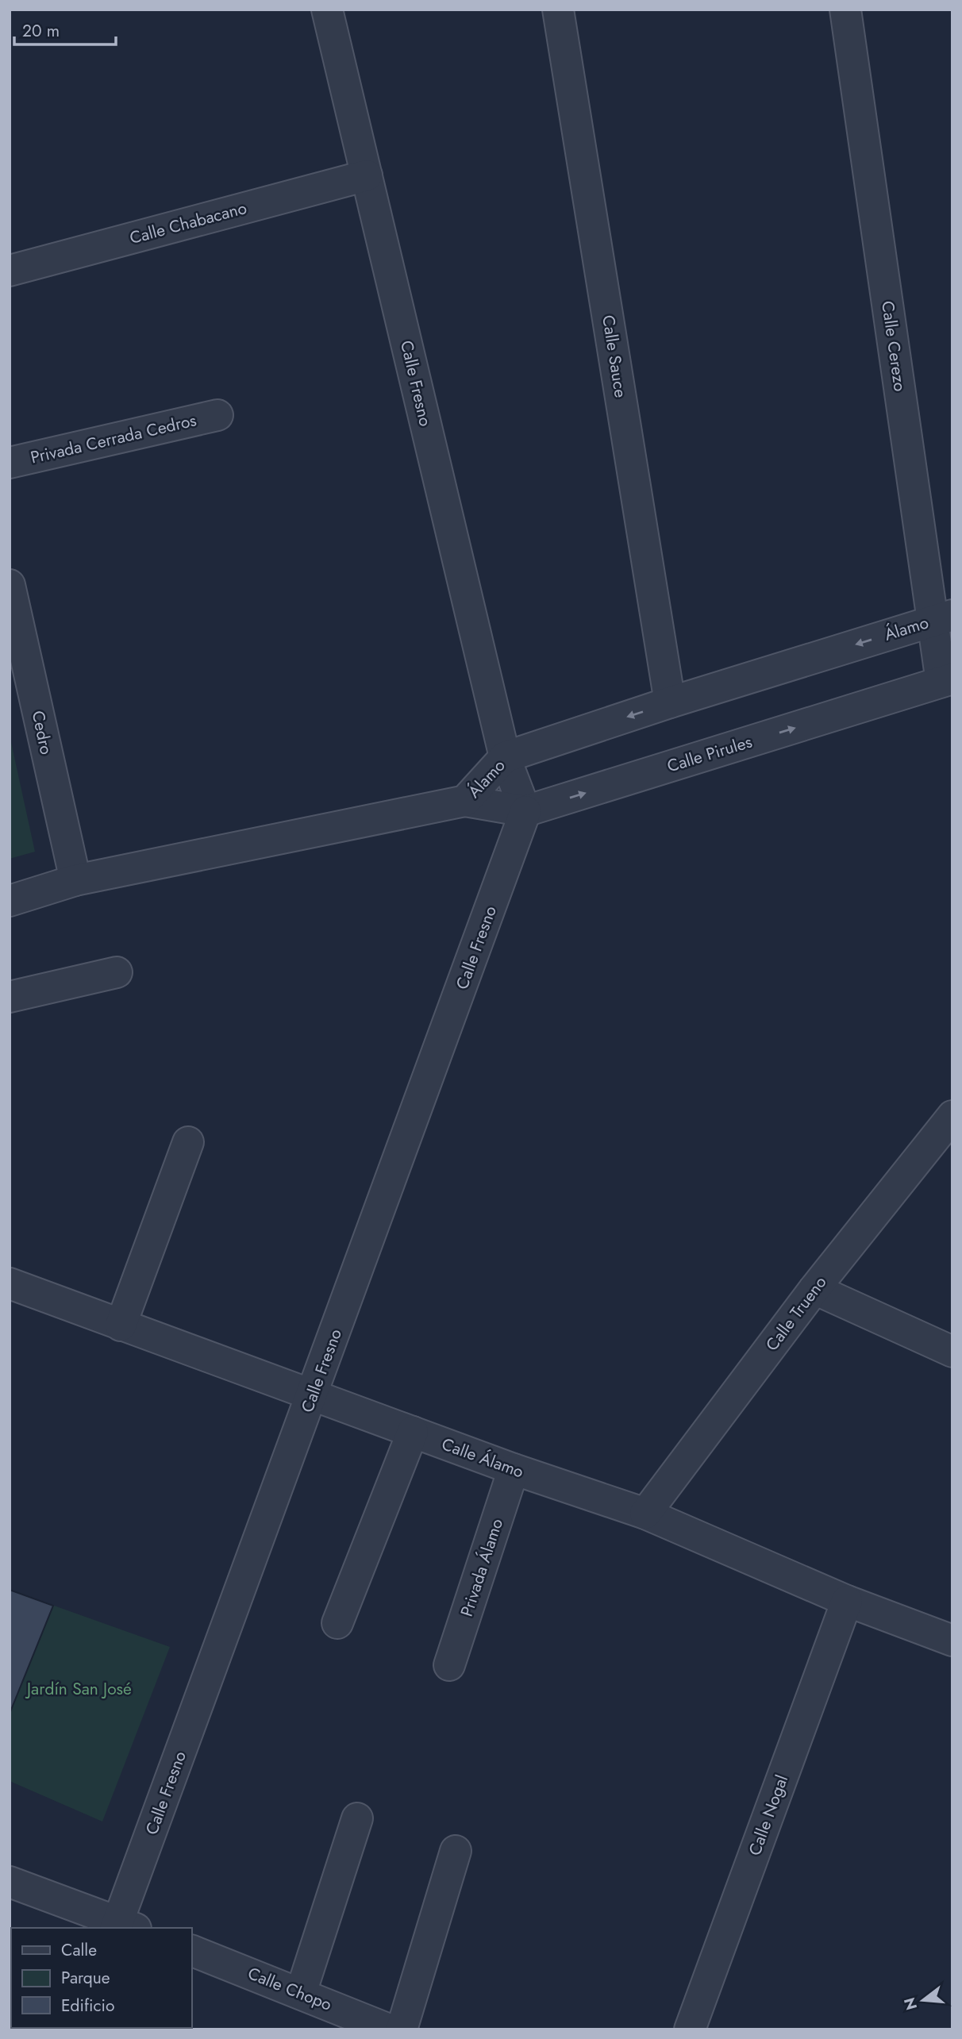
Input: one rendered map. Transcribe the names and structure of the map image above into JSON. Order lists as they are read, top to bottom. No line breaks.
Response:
{"streets":{"street":["Calle Chabacano","Calle Cerezo","Calle Sauce","Calle Fresno","Privada Cerrada Cedros","Álamo","Cedro","Calle Pirules","Calle Trueno","Calle Álamo","Privada Álamo","Calle Nogal","Calle Chopo"]},"crossings":[["Calle Chabacano","Calle Fresno"],["Calle Cerezo","Álamo"],["Calle Cerezo","Calle Pirules"],["Calle Sauce","Álamo"],["Calle Fresno","Álamo"],["Calle Fresno","Calle Pirules"],["Calle Fresno","Calle Álamo"],["Álamo","Cedro"],["Álamo","Calle Pirules"],["Calle Trueno","Calle Álamo"],["Calle Álamo","Privada Álamo"],["Calle Álamo","Calle Nogal"]],"one_way":["Álamo","Calle Pirules"],"parks":["Jardín San José"],"legend":["Calle","Parque","Edificio"],"scale_bar":"20 m","north":"left"}
